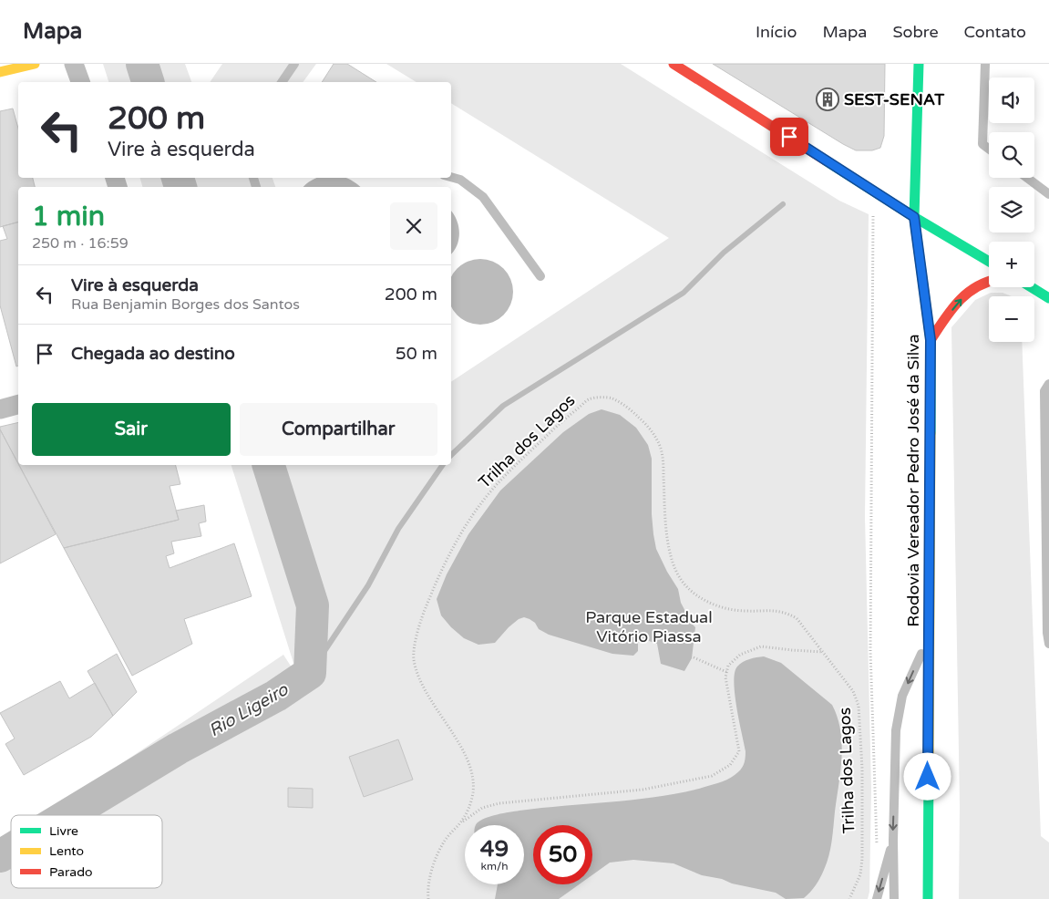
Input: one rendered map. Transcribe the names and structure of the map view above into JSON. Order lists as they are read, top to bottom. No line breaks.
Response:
{"streets":{"main road":["Rodovia Vereador Pedro José da Silva"],"path":["Trilha dos Lagos"]},"water":["Rio Ligeiro"],"parks":["Parque Estadual Vitório Piassa"],"places":{"building":["SEST-SENAT"]},"legend":["Livre","Lento","Parado"],"page":{"header":"Mapa","nav":["Início","Mapa","Sobre","Contato"],"map_buttons":["+","−"],"turn":["200 m","Vire à esquerda"],"heading":["1 min","250 m · 16:59"],"list":[{"name":"Vire à esquerda","note":"Rua Benjamin Borges dos Santos","value":"200 m"},{"name":"Chegada ao destino","value":"50 m"}],"buttons":["Sair","Compartilhar"],"speed":"49 km/h","limit":"50"}}
